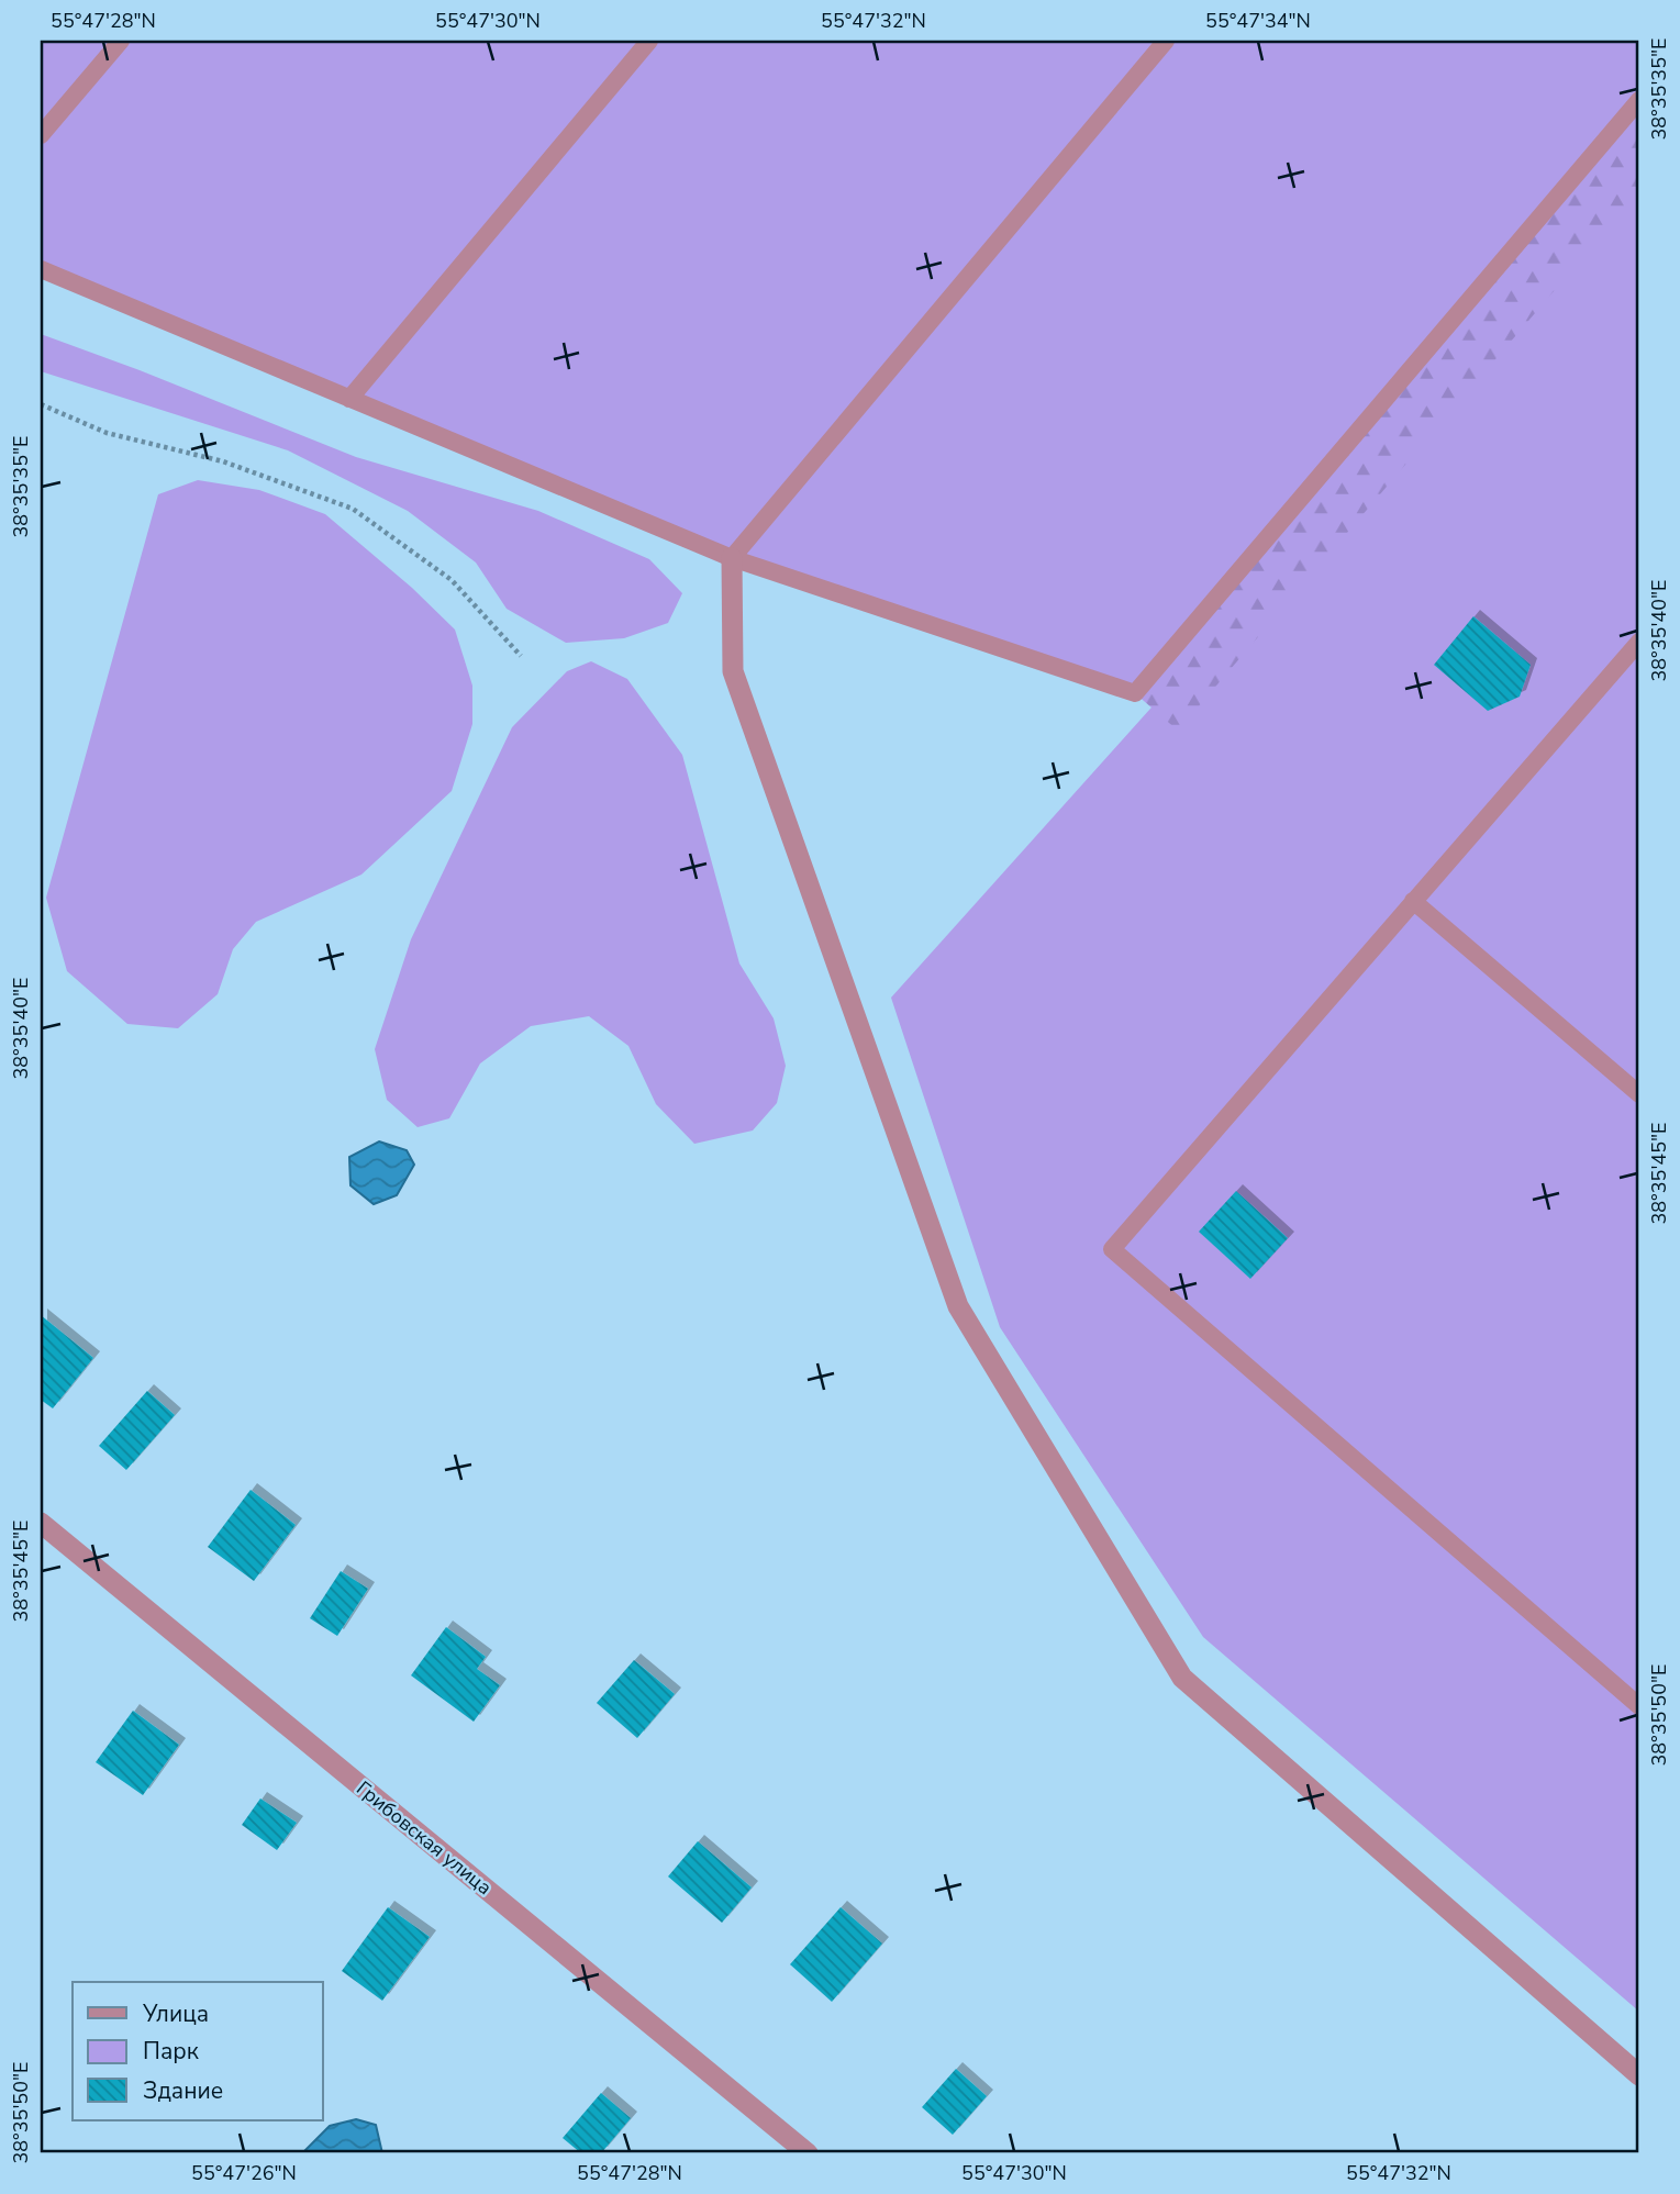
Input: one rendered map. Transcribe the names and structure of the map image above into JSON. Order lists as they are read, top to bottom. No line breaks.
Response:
{"streets":{"street":["Грибовская улица"]},"legend":["Улица","Парк","Здание"],"coordinates":["55°47'28\"N","55°47'30\"N","55°47'32\"N","55°47'34\"N","38°35'35\"E","38°35'40\"E","38°35'45\"E","38°35'50\"E","55°47'26\"N"]}
